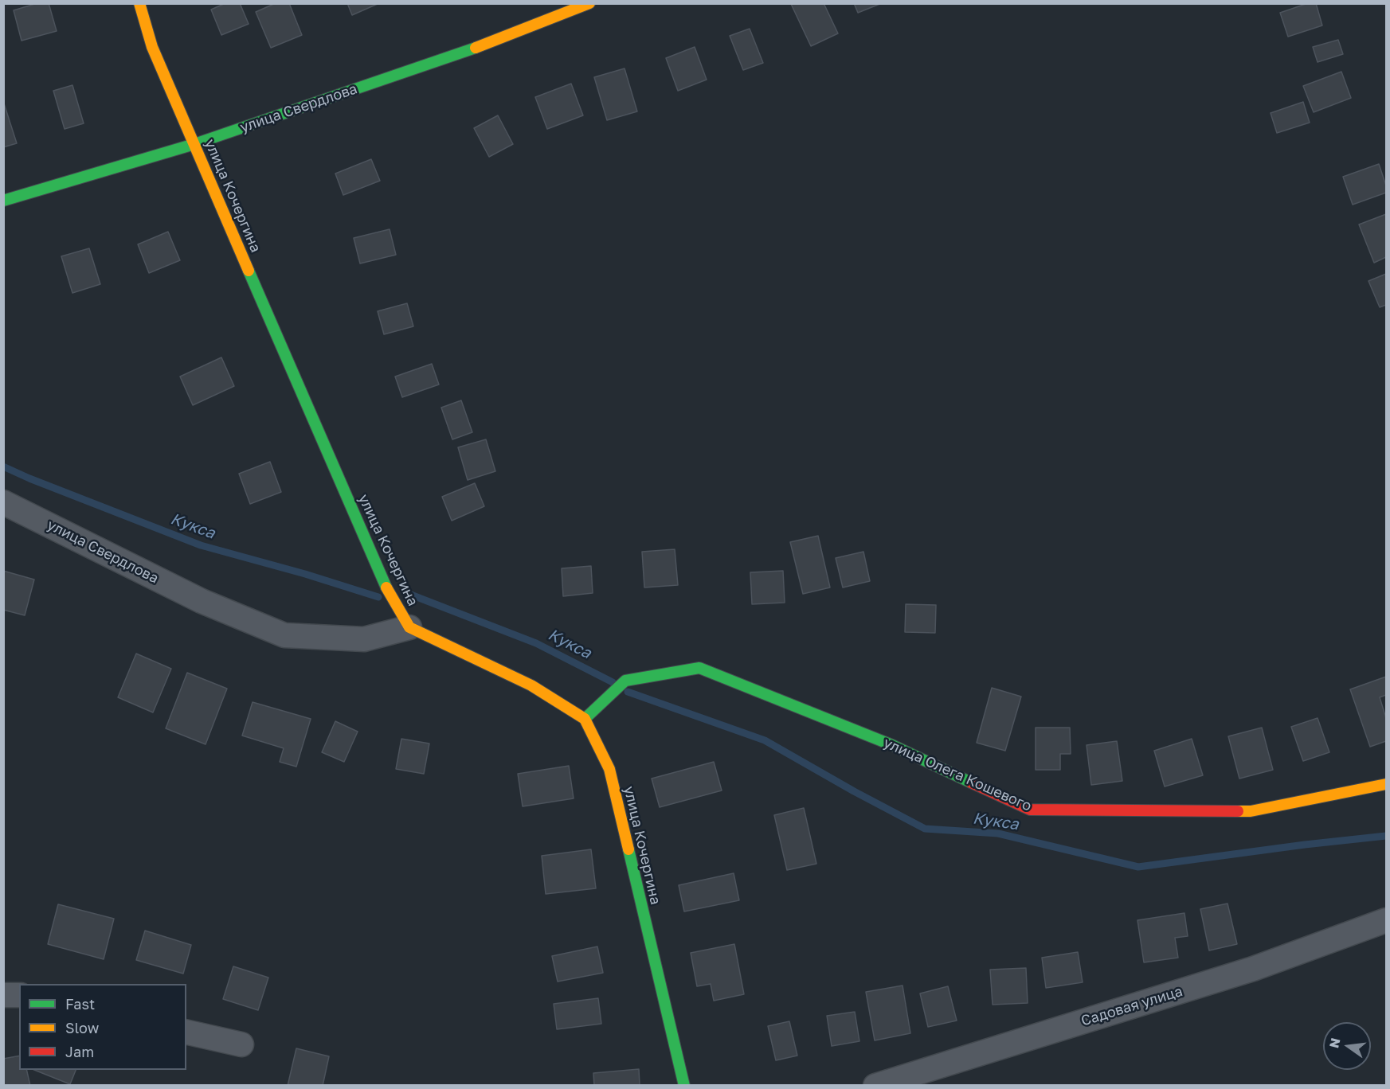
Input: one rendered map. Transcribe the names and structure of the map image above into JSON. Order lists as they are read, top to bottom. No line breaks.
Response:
{"streets":{"street":["улица Свердлова","улица Кочергина","улица Олега Кошевого","Садовая улица"]},"crossings":[["улица Свердлова","улица Кочергина"],["улица Кочергина","улица Олега Кошевого"]],"water":["Кукса"],"legend":["Fast","Slow","Jam"],"north":"left"}
